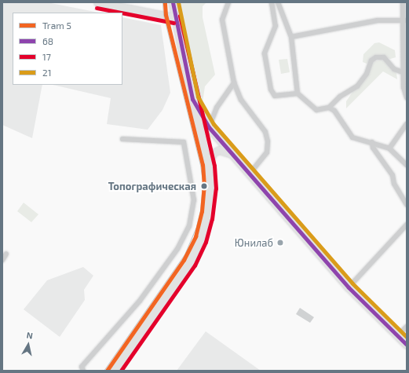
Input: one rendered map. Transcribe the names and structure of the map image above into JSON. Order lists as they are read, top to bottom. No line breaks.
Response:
{"places":["Топографическая","Юнилаб"],"lines":["tram line 5","transit line 68","transit line 21","transit line 17"],"legend":["Tram 5","68","17","21"],"north":"top"}
